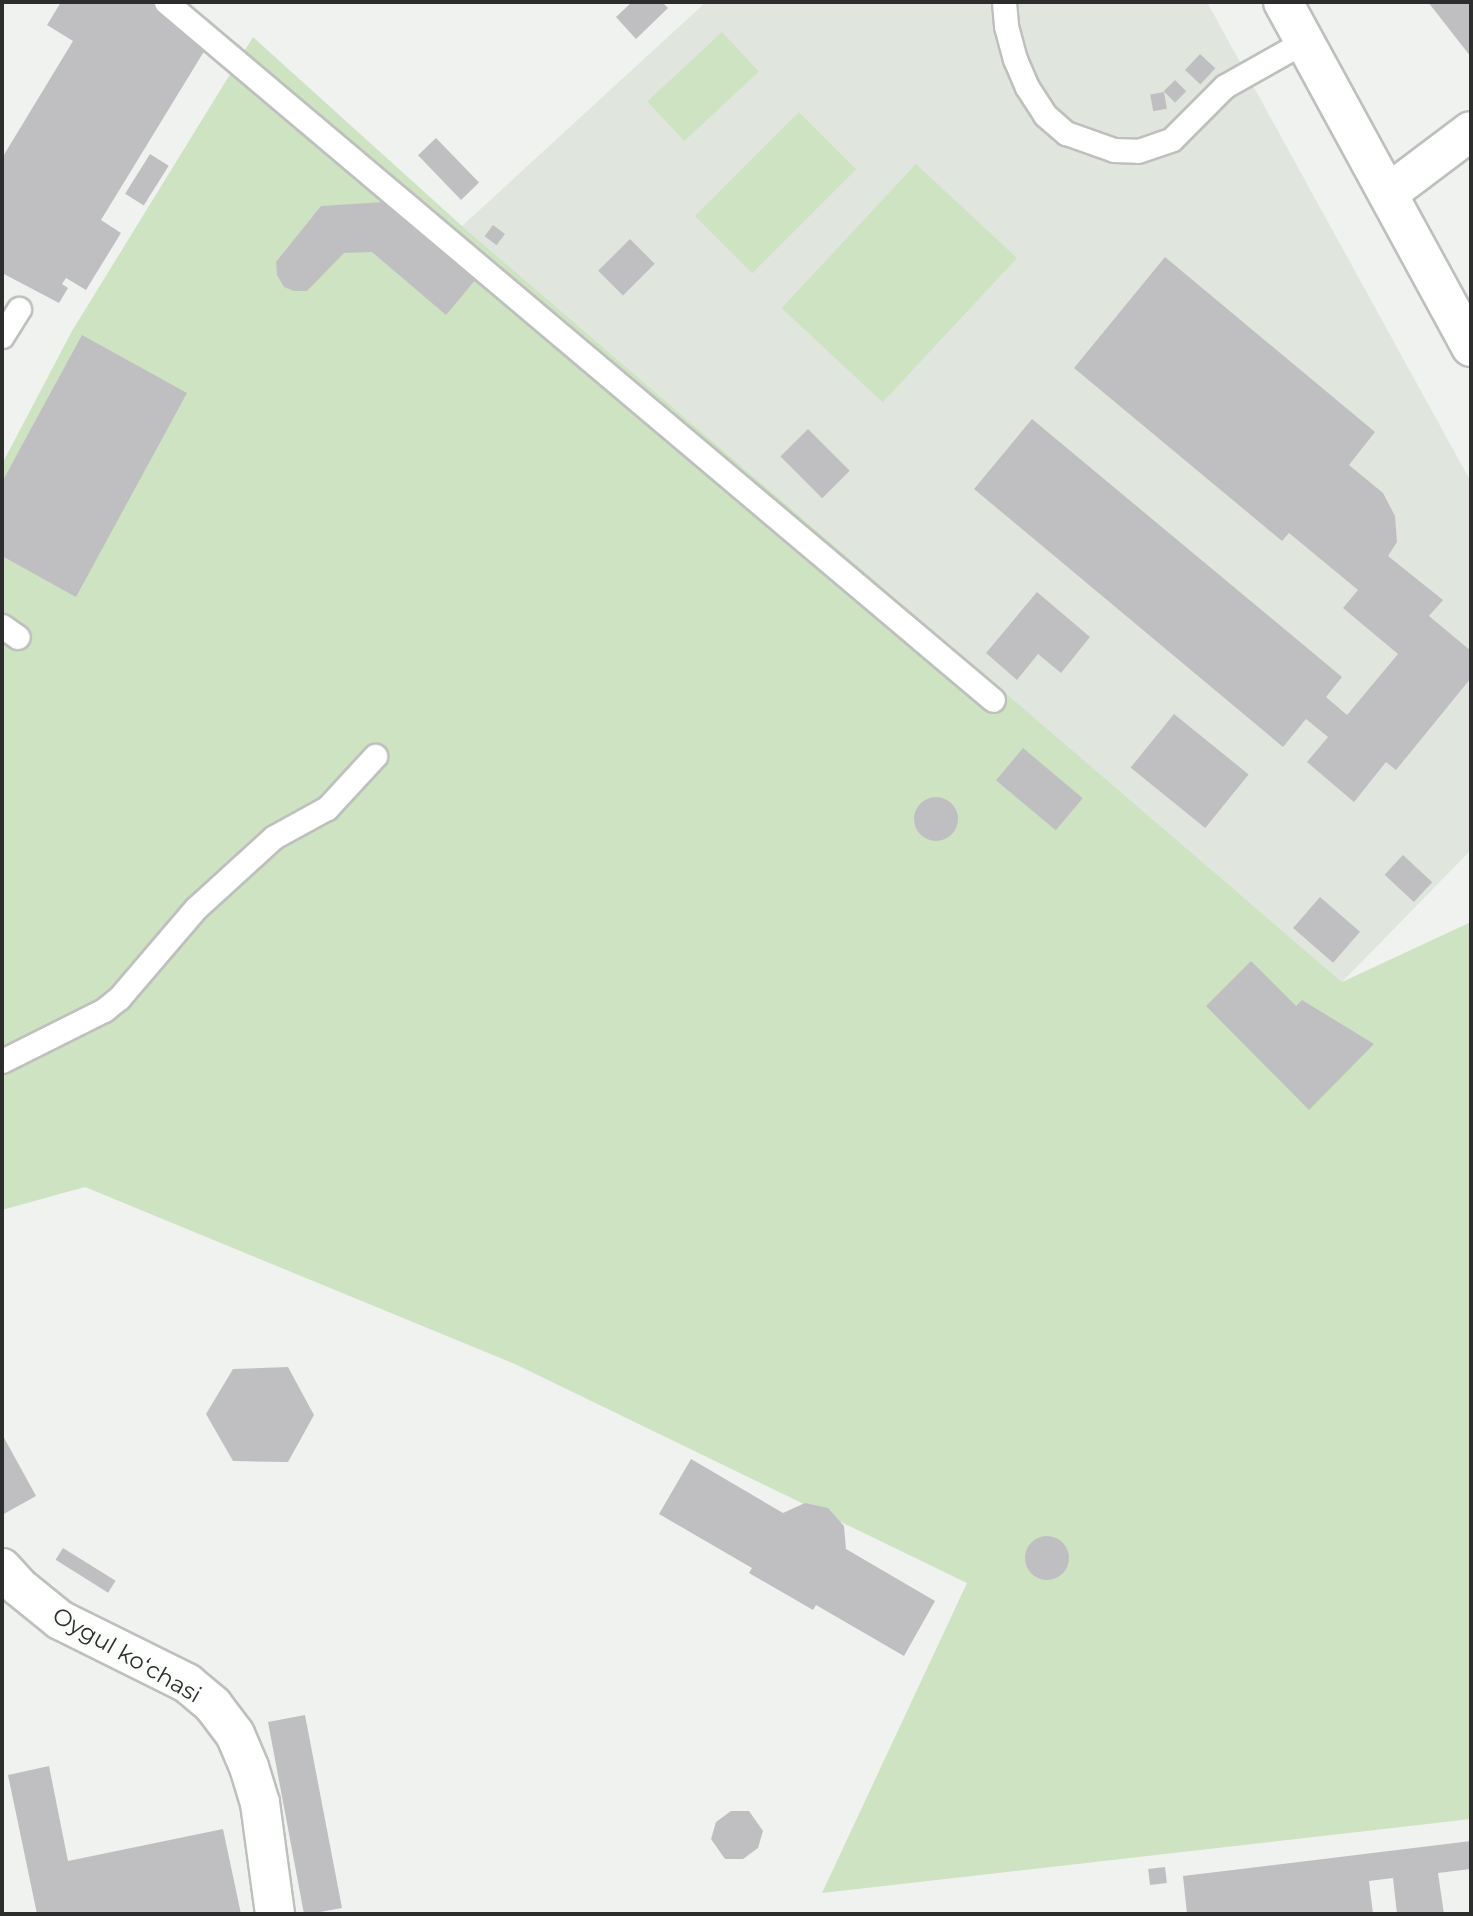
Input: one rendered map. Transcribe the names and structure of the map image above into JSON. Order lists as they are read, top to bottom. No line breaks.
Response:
{"streets":{"street":["Oygul koʻchasi"]}}
